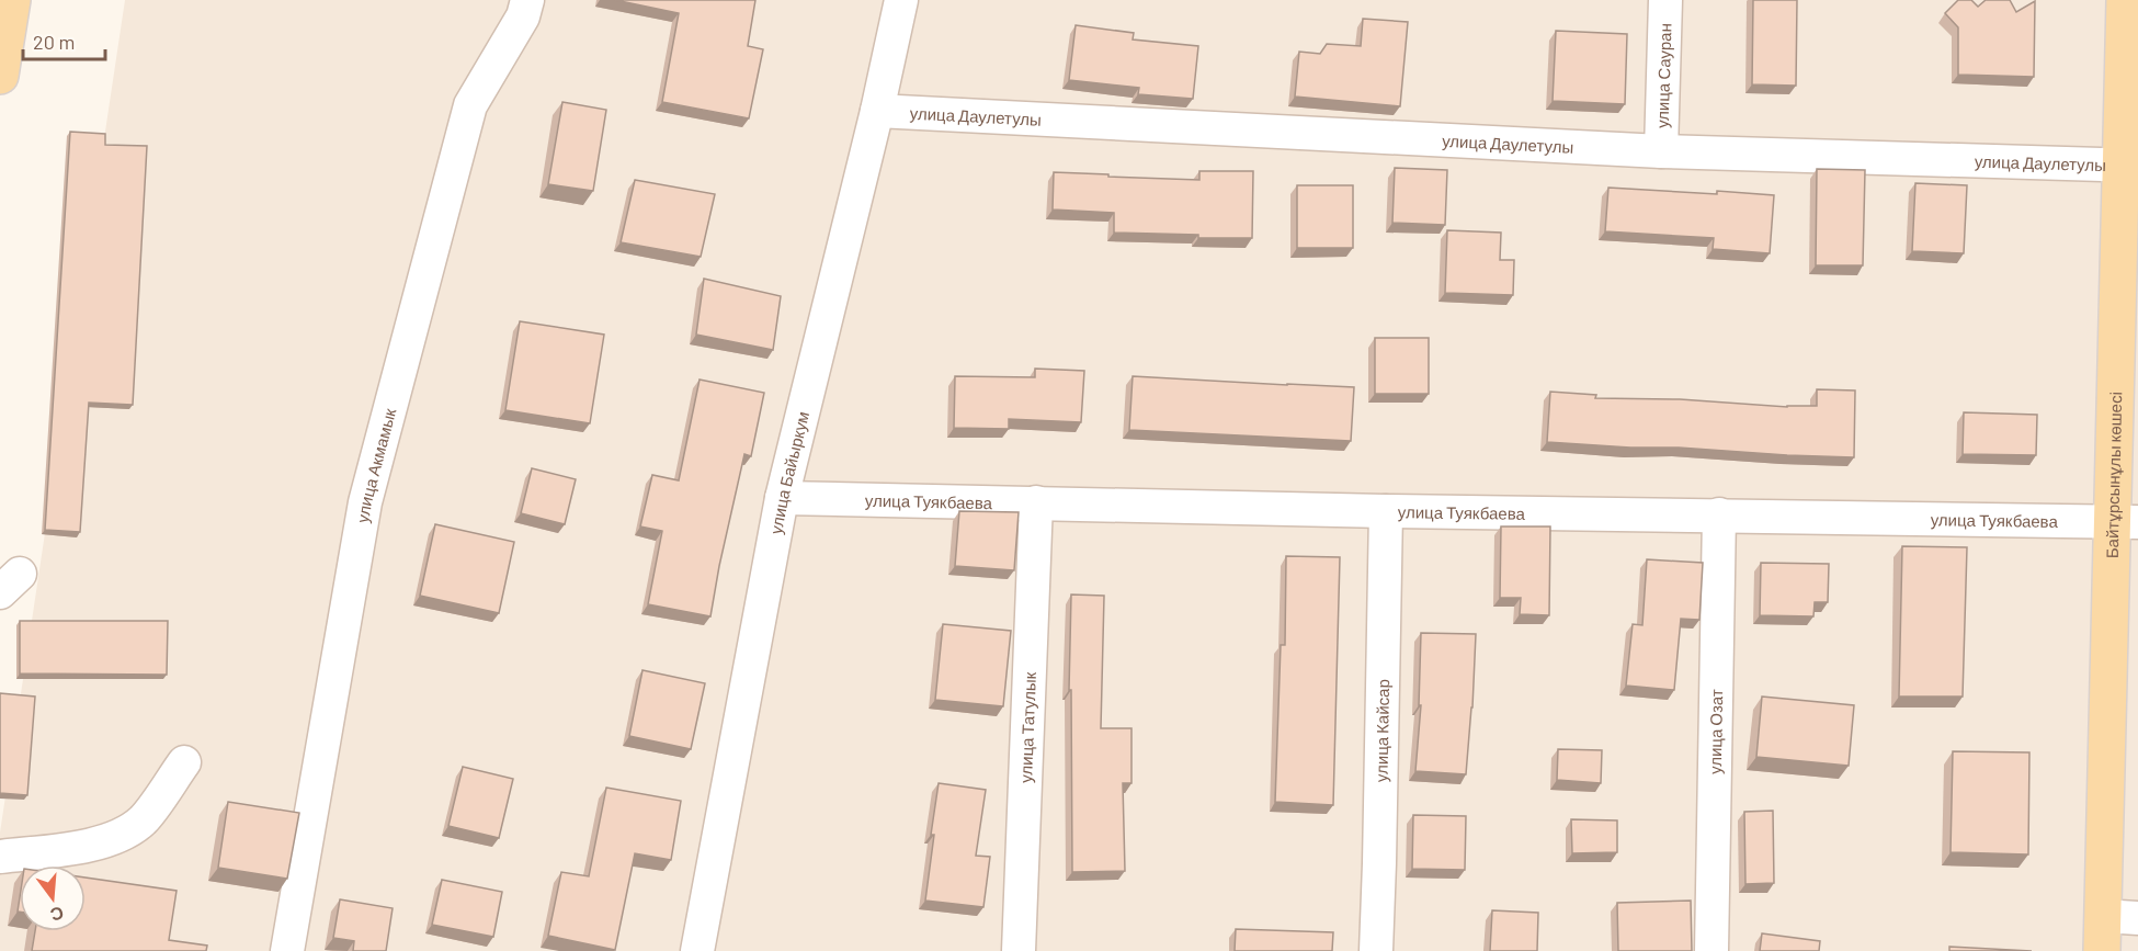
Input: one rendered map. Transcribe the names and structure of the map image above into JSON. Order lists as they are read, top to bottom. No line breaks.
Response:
{"streets":{"main road":["Байтұрсынұлы көшесі"],"street":["улица Сауран","улица Даулетулы","улица Акмамык","улица Байыркум","улица Туякбаева","улица Татулык","улица Кайсар","улица Озат"]},"crossings":[["улица Сауран","улица Даулетулы"],["улица Даулетулы","улица Байыркум"],["улица Даулетулы","Байтұрсынұлы көшесі"],["улица Байыркум","улица Туякбаева"],["Байтұрсынұлы көшесі","улица Туякбаева"],["улица Туякбаева","улица Татулык"],["улица Туякбаева","улица Кайсар"],["улица Туякбаева","улица Озат"]],"scale_bar":"20 m","north":"bottom"}
